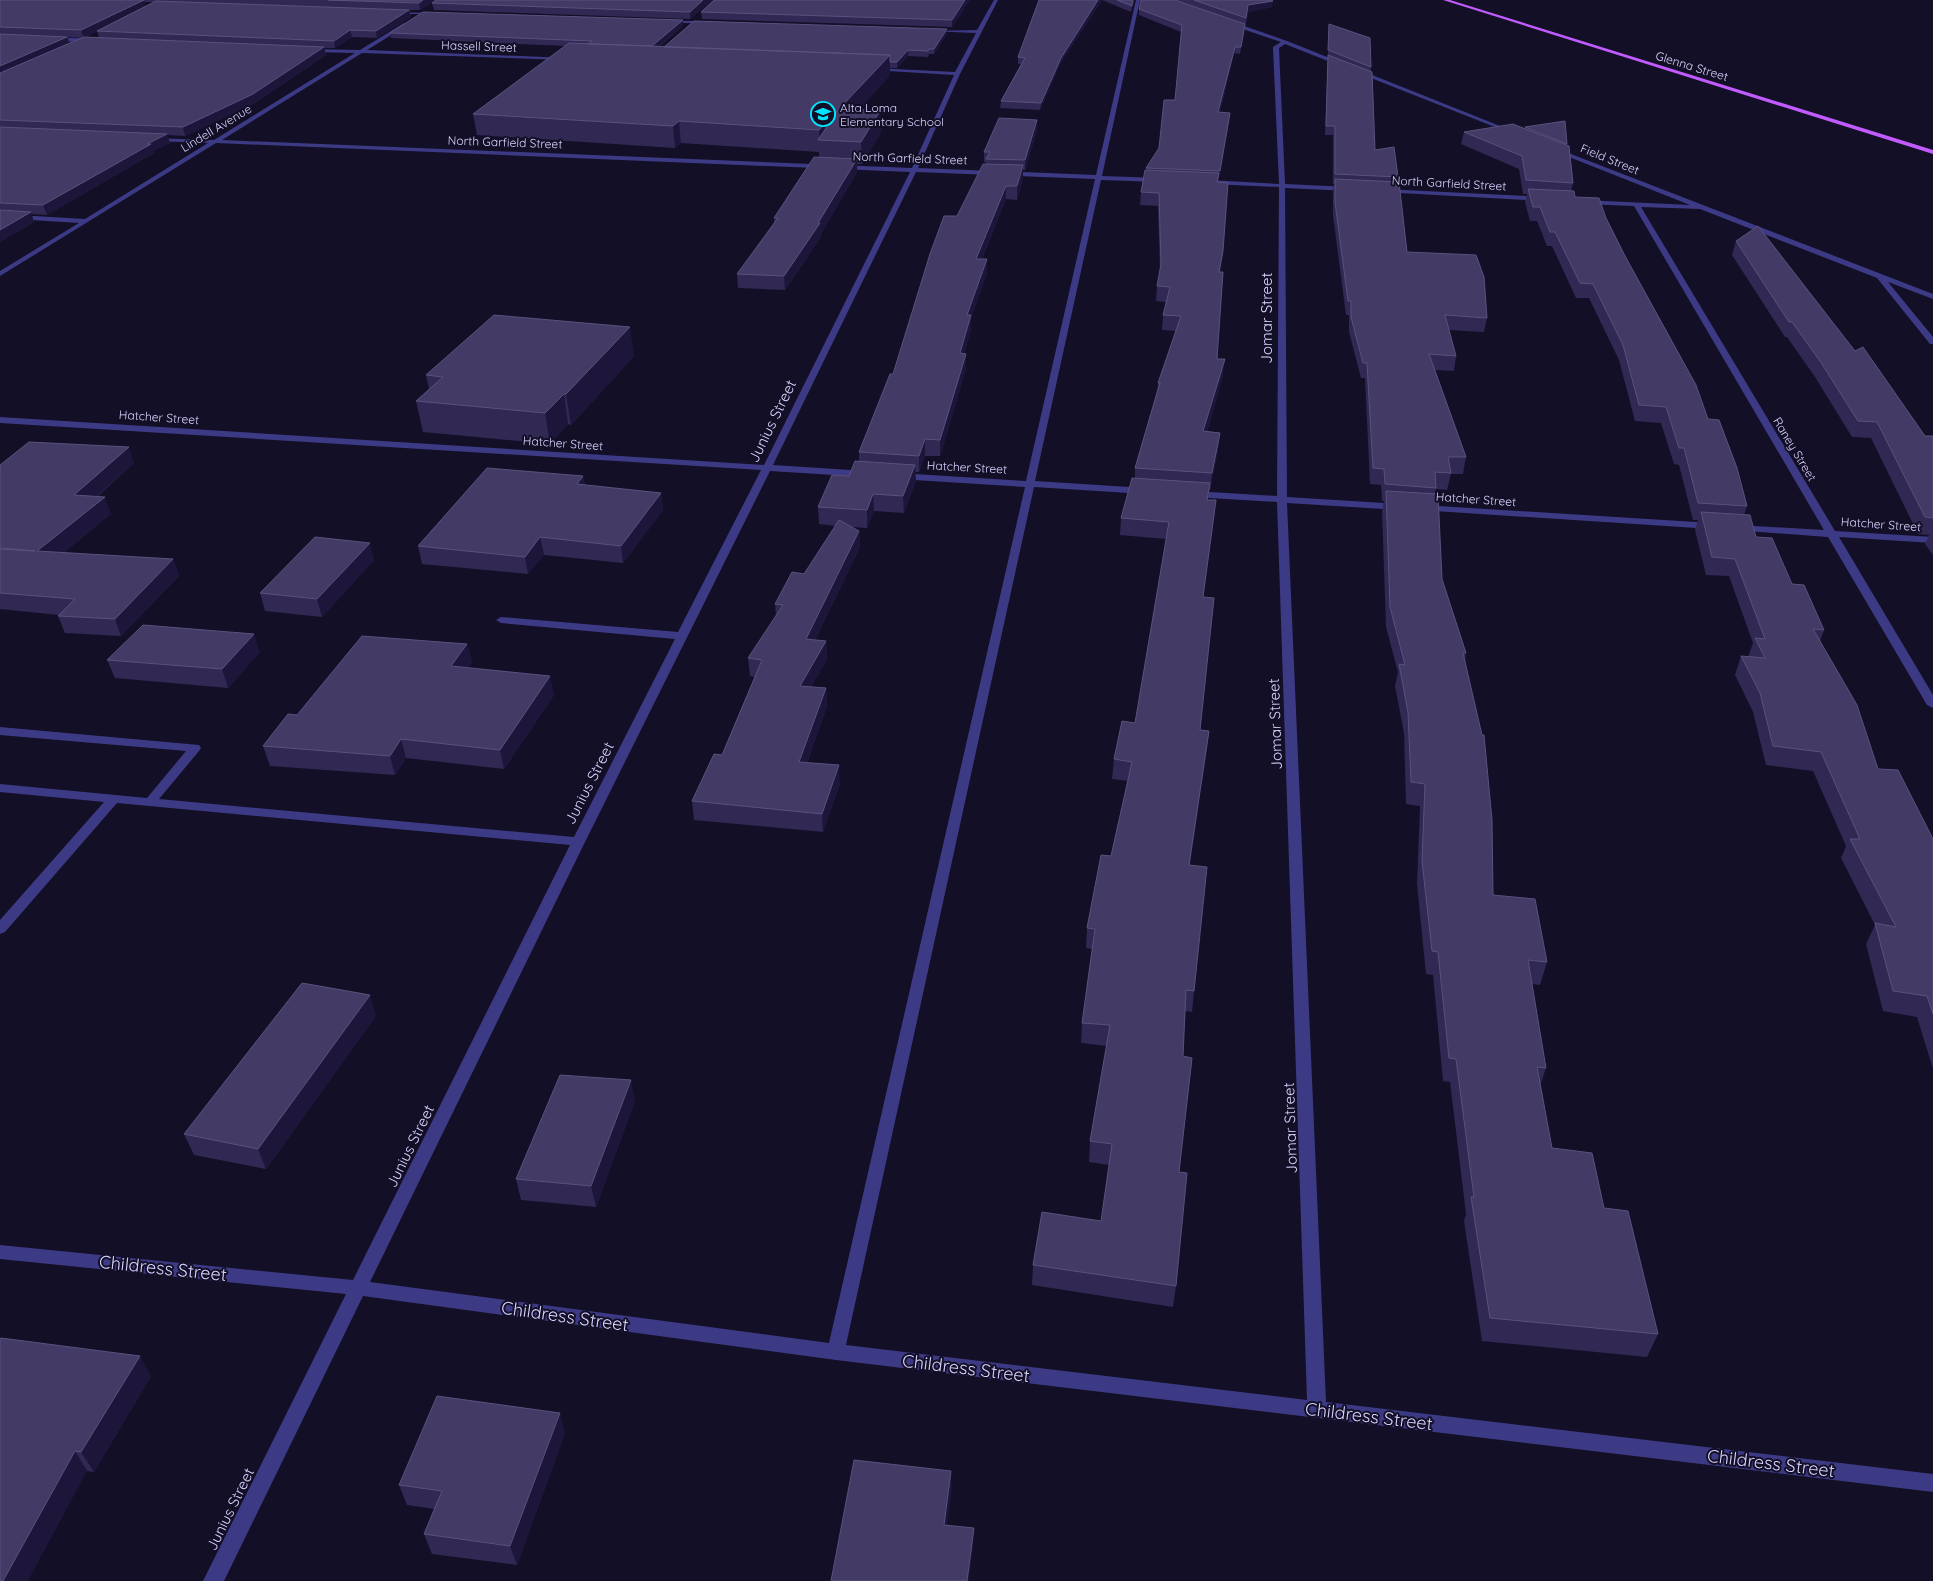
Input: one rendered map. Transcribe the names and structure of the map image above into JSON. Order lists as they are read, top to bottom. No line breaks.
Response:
{"streets":{"main road":["Glenna Street"],"street":["Hassell Street","Lindell Avenue","North Garfield Street","Field Street","Jomar Street","Hatcher Street","Junius Street","Raney Street","Childress Street"]},"crossings":[["Hassell Street","Lindell Avenue"],["Lindell Avenue","North Garfield Street"],["North Garfield Street","Junius Street"],["Jomar Street","Hatcher Street"],["Jomar Street","Childress Street"],["Hatcher Street","Junius Street"],["Hatcher Street","Raney Street"],["Junius Street","Childress Street"]],"places":{"school or university":["Alta Loma Elementary School"]}}
